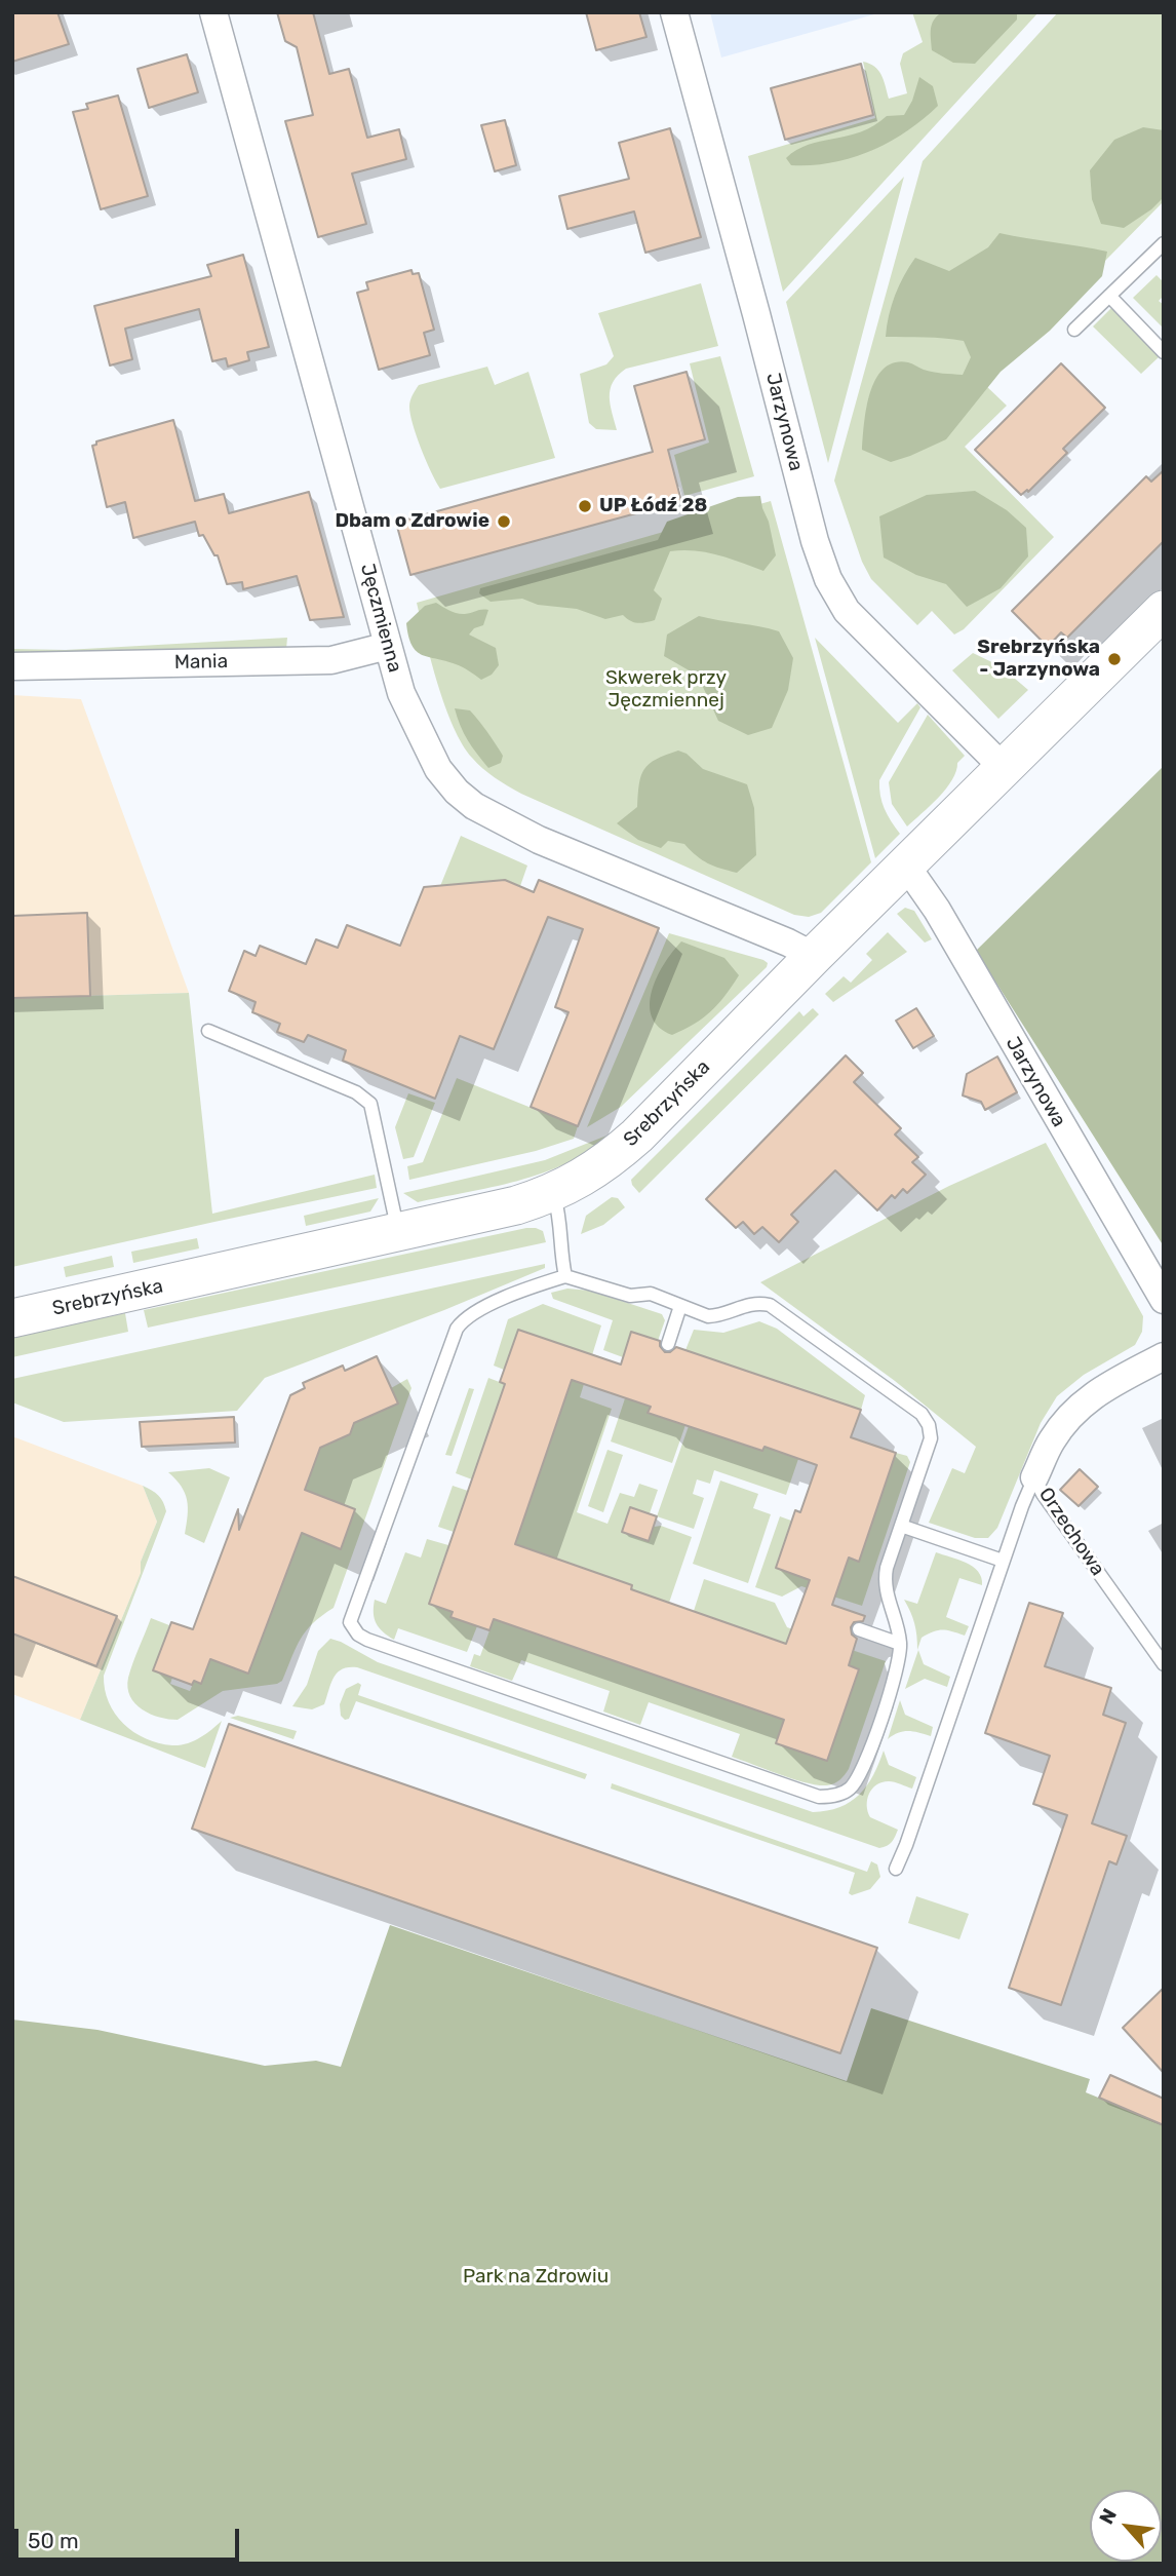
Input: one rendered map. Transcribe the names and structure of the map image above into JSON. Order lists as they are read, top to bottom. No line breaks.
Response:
{"streets":{"street":["Jarzynowa","Jęczmienna","Mania","Srebrzyńska","Orzechowa"]},"crossings":[["Jarzynowa","Srebrzyńska"],["Jęczmienna","Mania"],["Jęczmienna","Srebrzyńska"]],"parks":["Skwerek przy Jęczmiennej","Park na Zdrowiu"],"places":["UP Łódź 28","Dbam o Zdrowie","Srebrzyńska - Jarzynowa"],"scale_bar":"50 m","north":"top left"}
